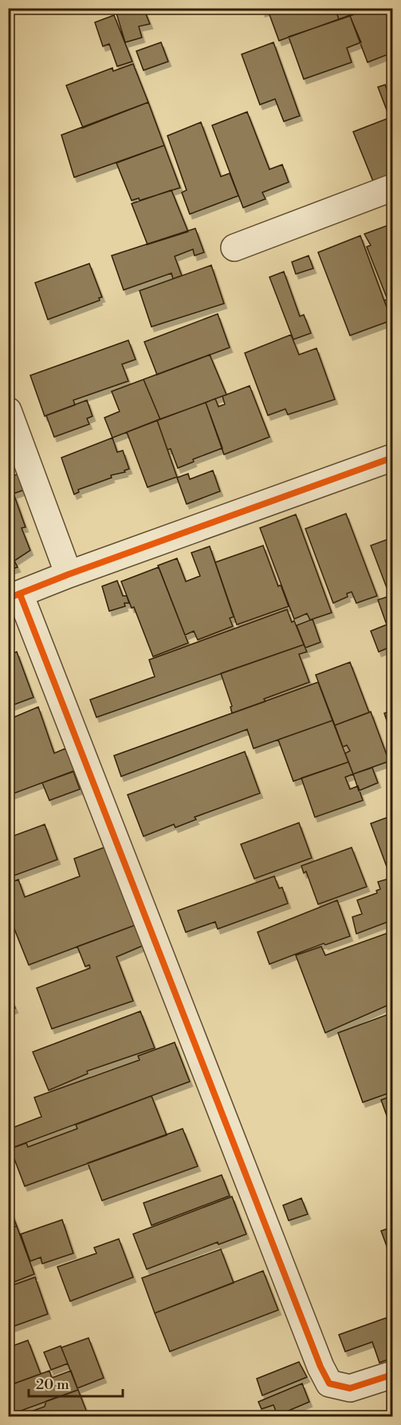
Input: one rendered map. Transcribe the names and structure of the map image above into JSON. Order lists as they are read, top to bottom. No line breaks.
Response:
{"scale_bar":"20 m"}
